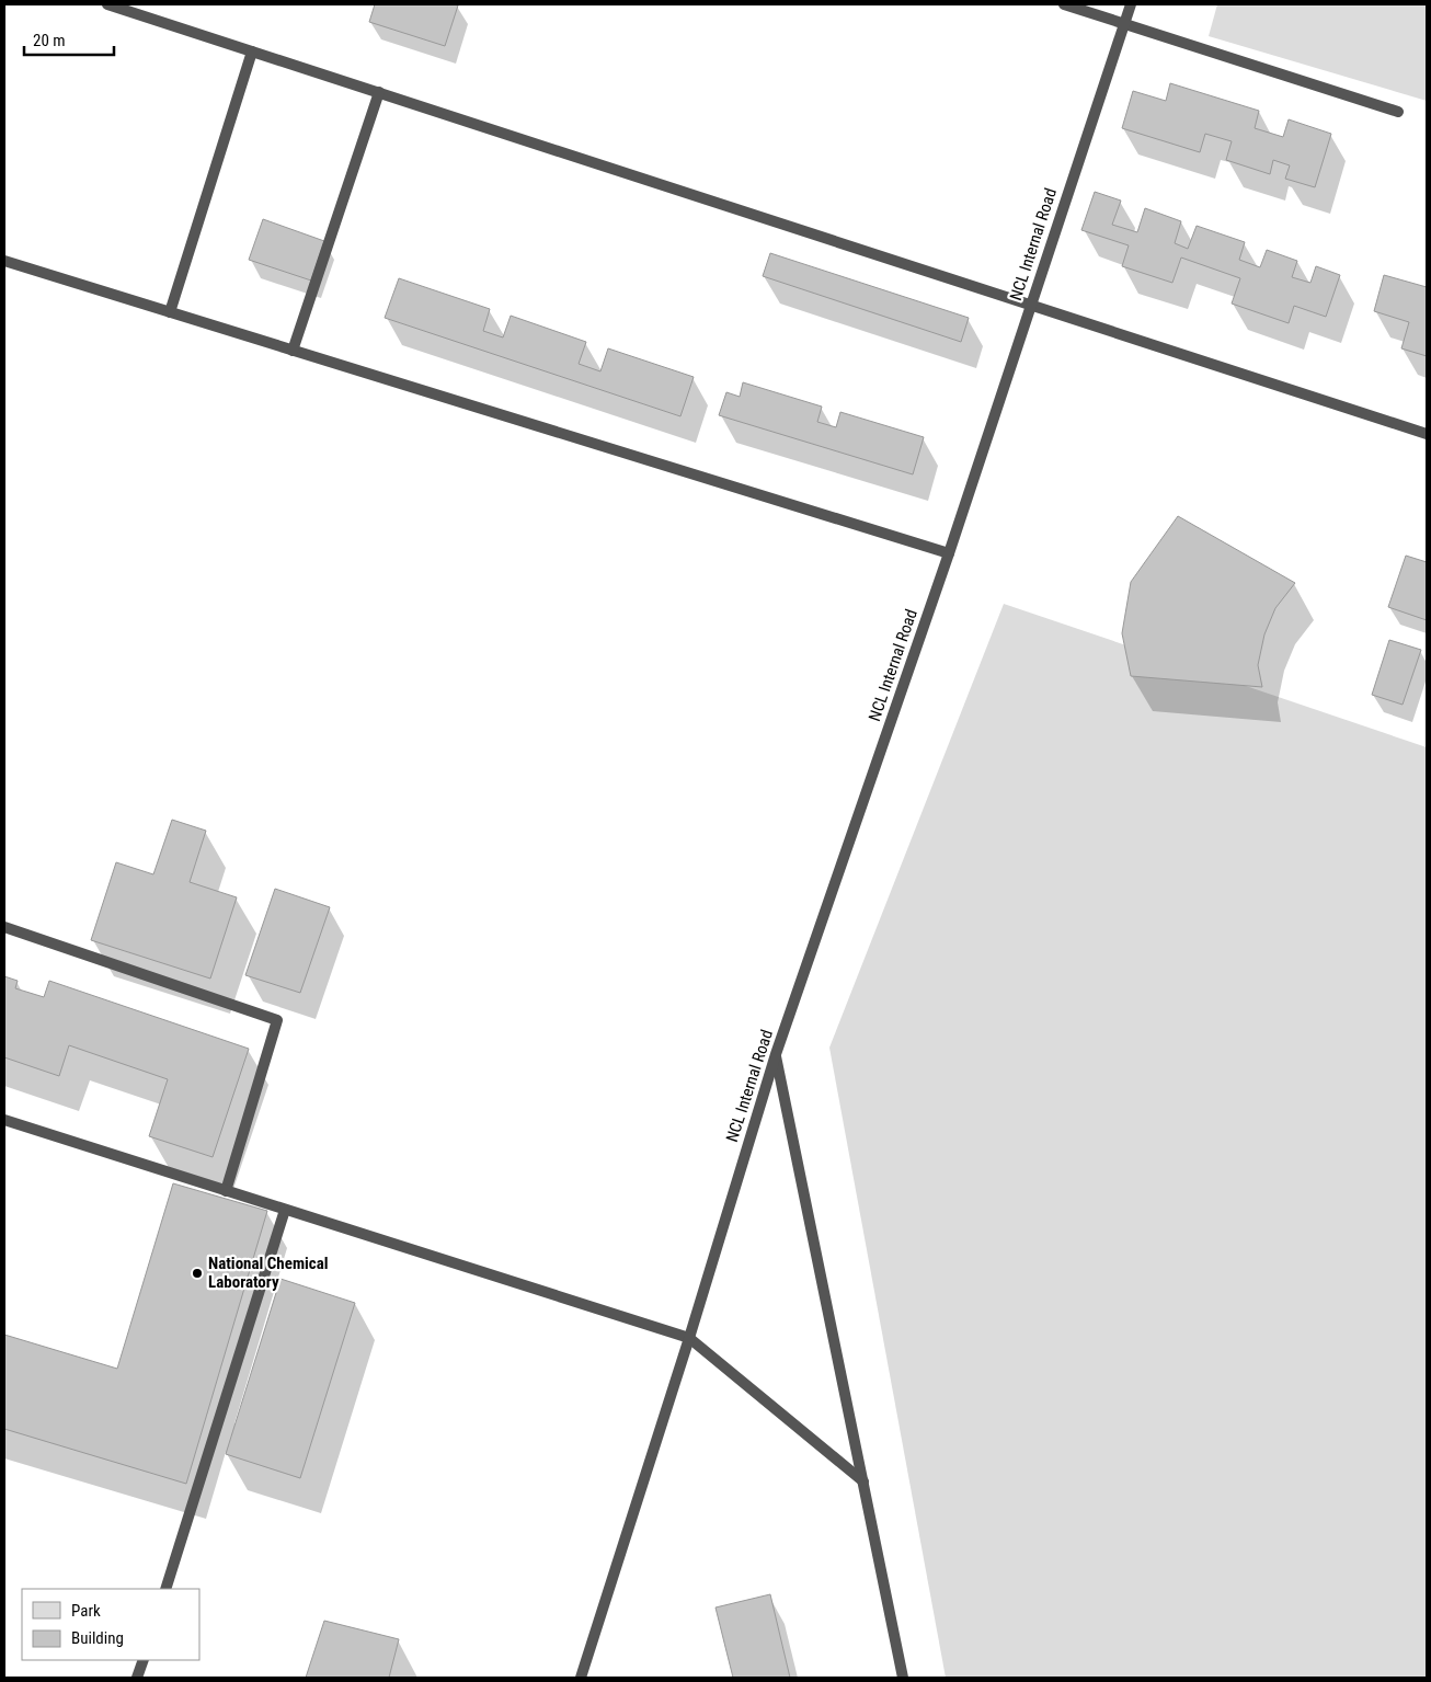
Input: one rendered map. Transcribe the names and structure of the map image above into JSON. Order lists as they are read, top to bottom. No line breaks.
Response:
{"streets":{"lane":["NCL Internal Road"]},"places":["National Chemical Laboratory"],"legend":["Park","Building"],"scale_bar":"20 m"}
